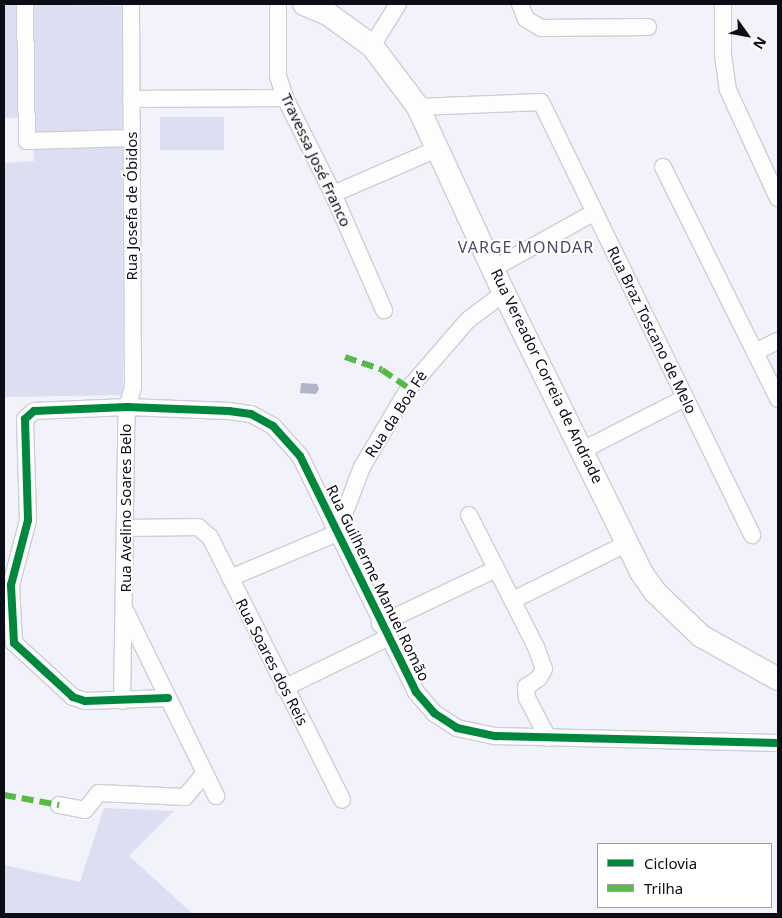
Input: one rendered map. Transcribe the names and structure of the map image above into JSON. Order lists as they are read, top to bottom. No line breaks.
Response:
{"streets":{"street":["Travessa José Franco","Rua Josefa de Óbidos","Rua Braz Toscano de Melo","Rua Vereador Correia de Andrade","Rua da Boa Fé","Rua Avelino Soares Belo","Rua Guilherme Manuel Romão","Rua Soares dos Reis"]},"crossings":[["Rua Josefa de Óbidos","Rua Avelino Soares Belo"],["Rua Josefa de Óbidos","Rua Guilherme Manuel Romão"],["Rua Braz Toscano de Melo","Rua Vereador Correia de Andrade"],["Rua Vereador Correia de Andrade","Rua da Boa Fé"],["Rua da Boa Fé","Rua Guilherme Manuel Romão"],["Rua Avelino Soares Belo","Rua Guilherme Manuel Romão"],["Rua Avelino Soares Belo","Rua Soares dos Reis"]],"districts":["VARGE MONDAR"],"legend":["Ciclovia","Trilha"],"north":"bottom right"}
